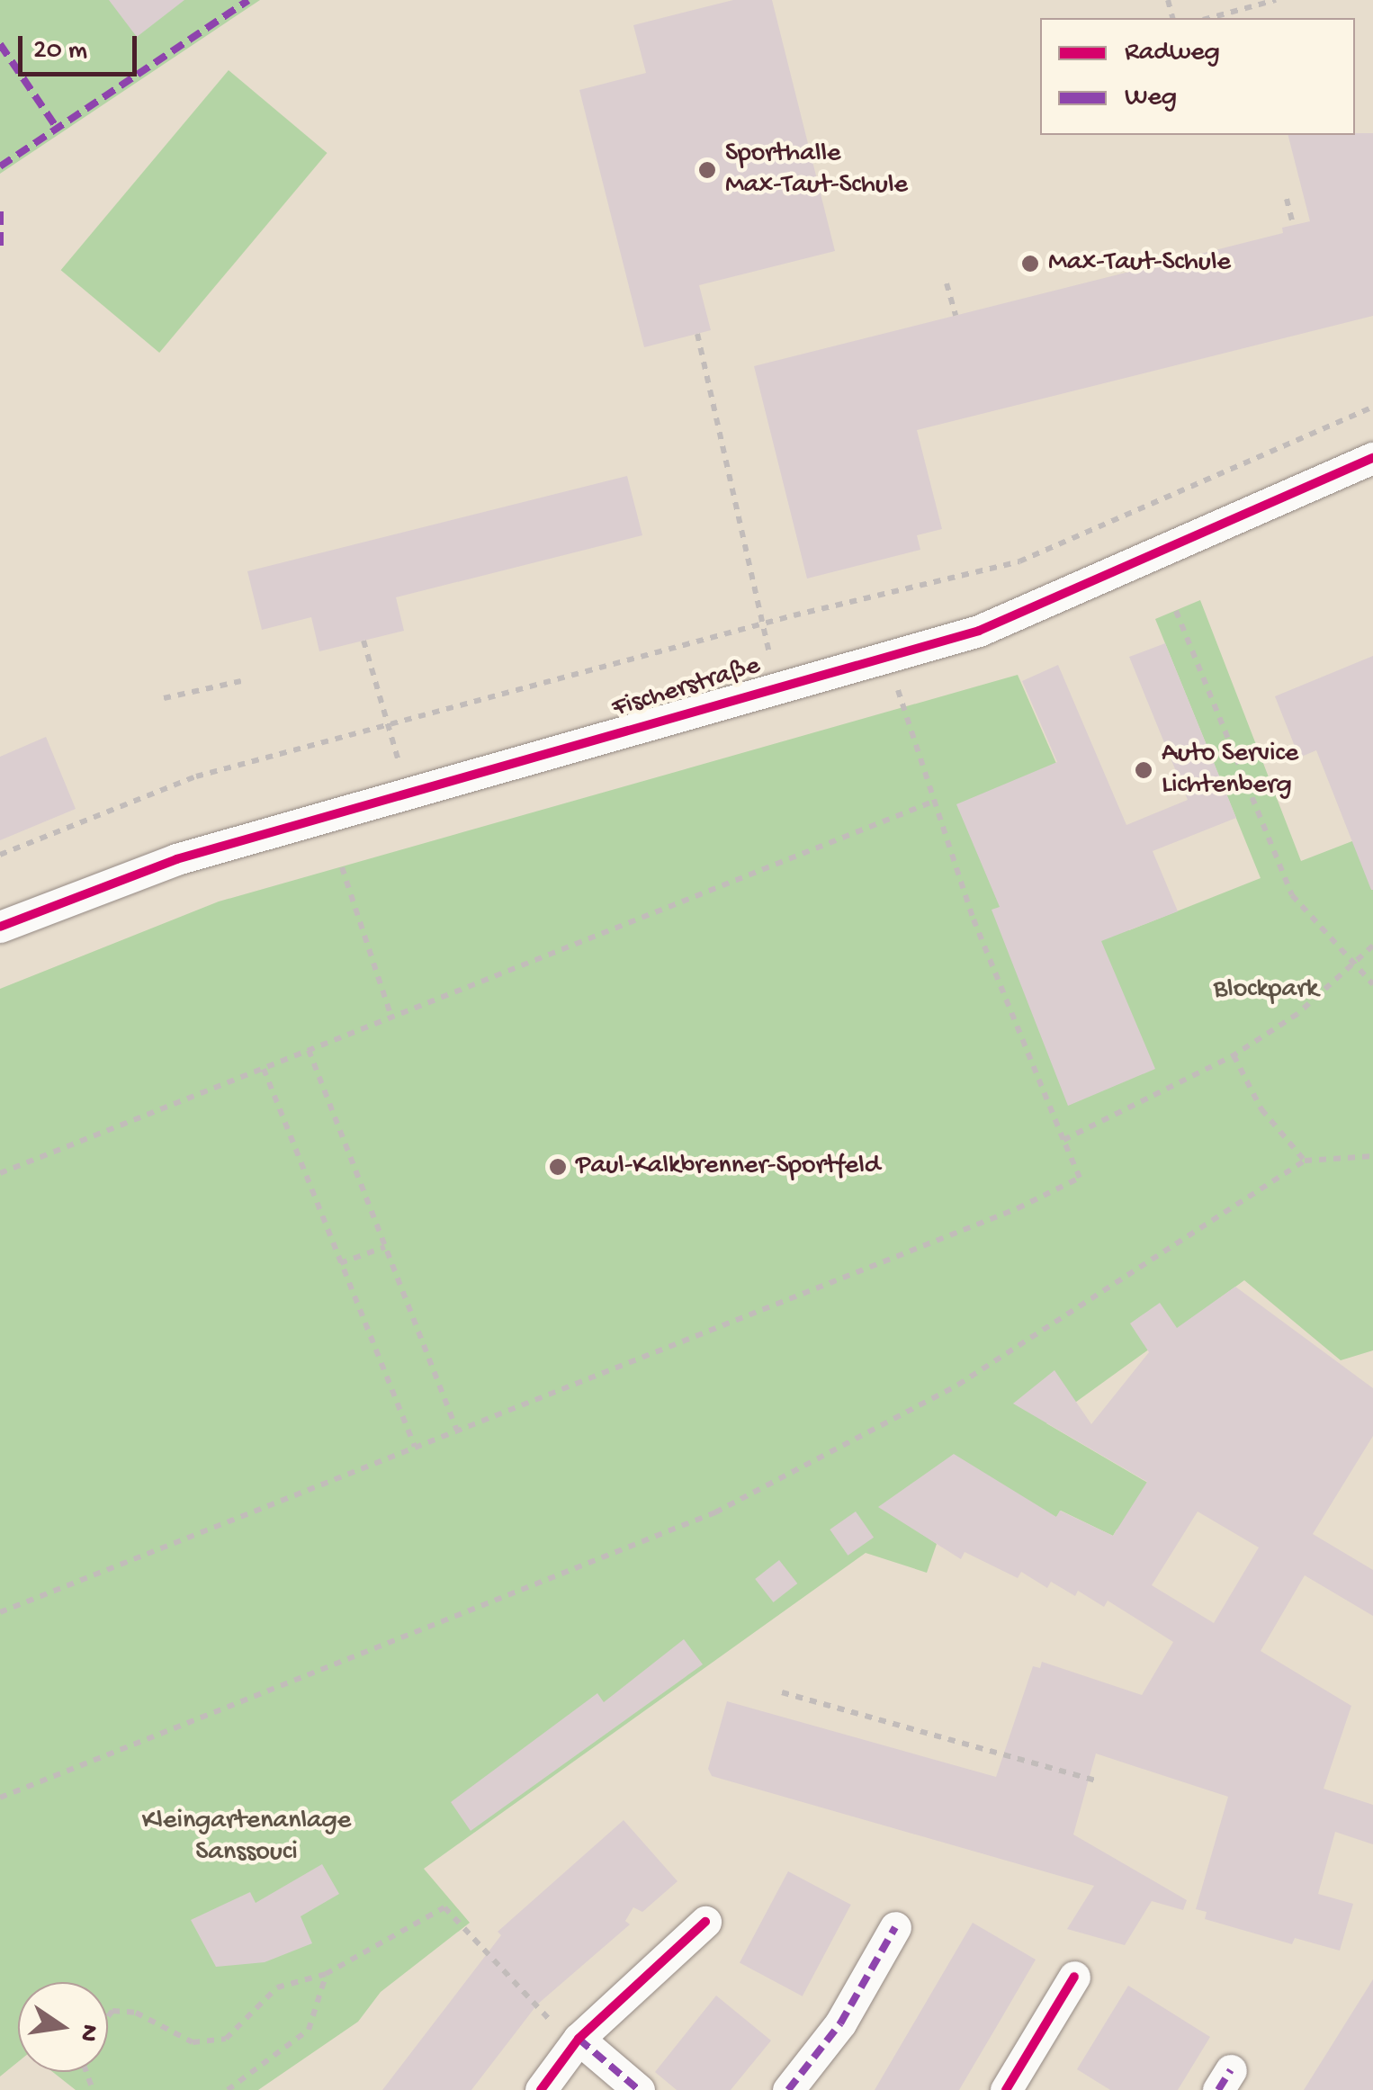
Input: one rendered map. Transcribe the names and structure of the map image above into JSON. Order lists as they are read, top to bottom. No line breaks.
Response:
{"streets":{"street":["Fischerstraße"]},"parks":["Blockpark","Kleingartenanlage Sanssouci"],"places":["Sporthalle Max-Taut-Schule","Max-Taut-Schule","Auto Service Lichtenberg","Paul-Kalkbrenner-Sportfeld"],"legend":["Radweg","Weg"],"scale_bar":"20 m","north":"right"}
